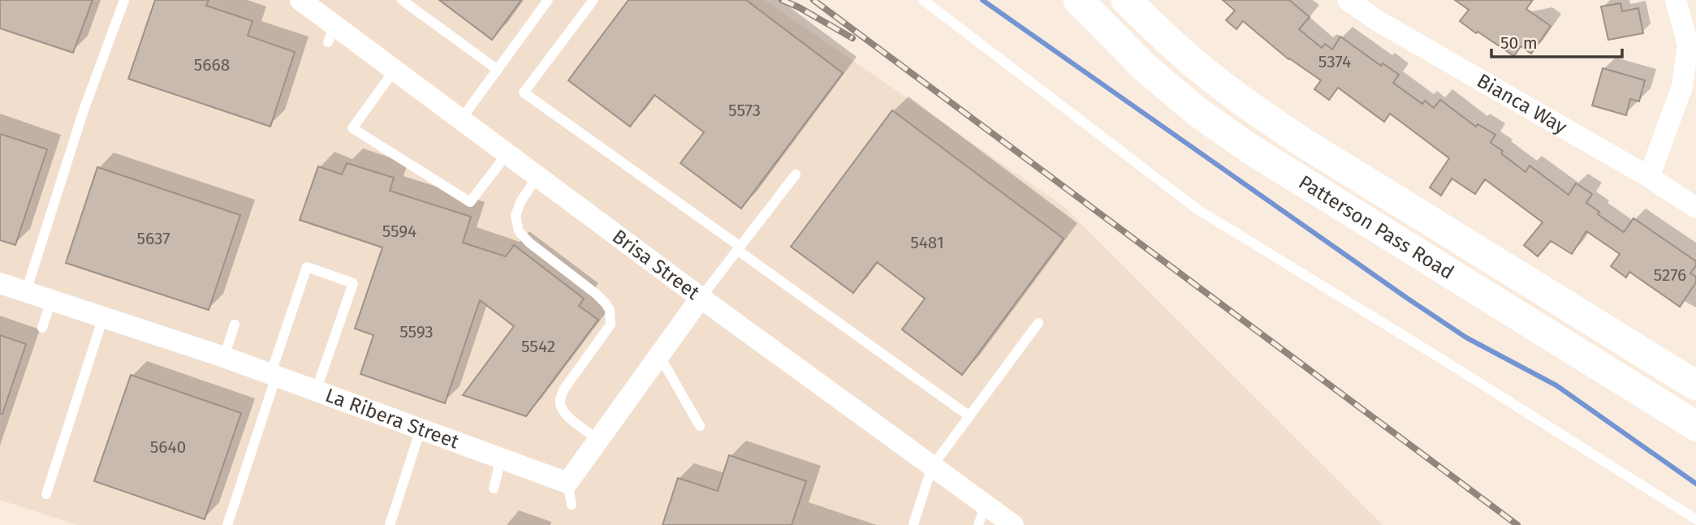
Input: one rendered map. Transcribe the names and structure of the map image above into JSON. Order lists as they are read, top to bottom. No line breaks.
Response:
{"streets":{"main road":["Patterson Pass Road"],"street":["Bianca Way","Brisa Street","La Ribera Street"]},"house_numbers":["5374","5668","5573","5594","5637","5481","5276","5593","5542","5640"],"scale_bar":"50 m"}
